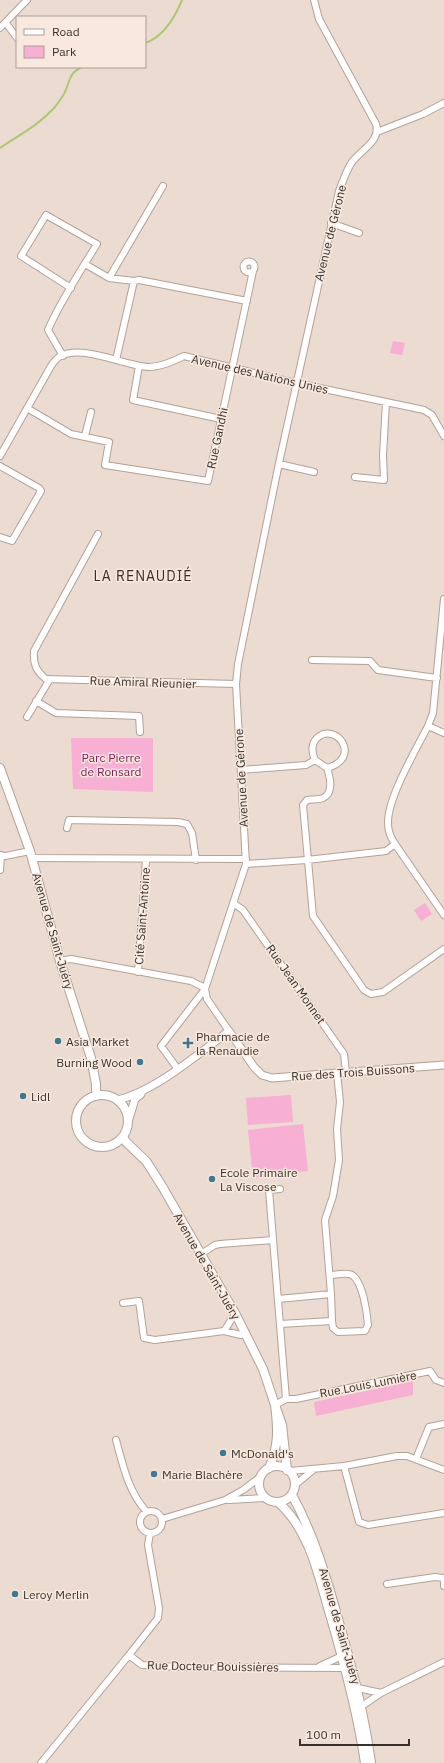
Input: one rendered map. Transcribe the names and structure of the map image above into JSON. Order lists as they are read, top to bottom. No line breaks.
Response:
{"streets":{"main road":["Avenue de Saint-Juéry"],"street":["Avenue de Gérone","Avenue des Nations Unies","Rue Gandhi","Rue Amiral Rieunier","Cité Saint-Antoine","Rue Jean Monnet","Rue des Trois Buissons","Rue Louis Lumière","Rue Docteur Bouissières"]},"crossings":[["Avenue de Gérone","Avenue des Nations Unies"],["Avenue de Gérone","Rue Amiral Rieunier"],["Avenue de Gérone","Cité Saint-Antoine"],["Avenue de Gérone","Rue Jean Monnet"],["Avenue des Nations Unies","Rue Gandhi"],["Cité Saint-Antoine","Avenue de Saint-Juéry"],["Avenue de Saint-Juéry","Rue Docteur Bouissières"],["Rue Jean Monnet","Rue des Trois Buissons"]],"districts":["LA RENAUDIÉ"],"parks":["Parc Pierre de Ronsard"],"places":{"other":["Asia Market","Burning Wood","Lidl","Ecole Primaire La Viscose","McDonald's","Marie Blachère","Leroy Merlin"],"health":["Pharmacie de la Renaudie"]},"legend":["Road","Park"],"scale_bar":"100 m"}
